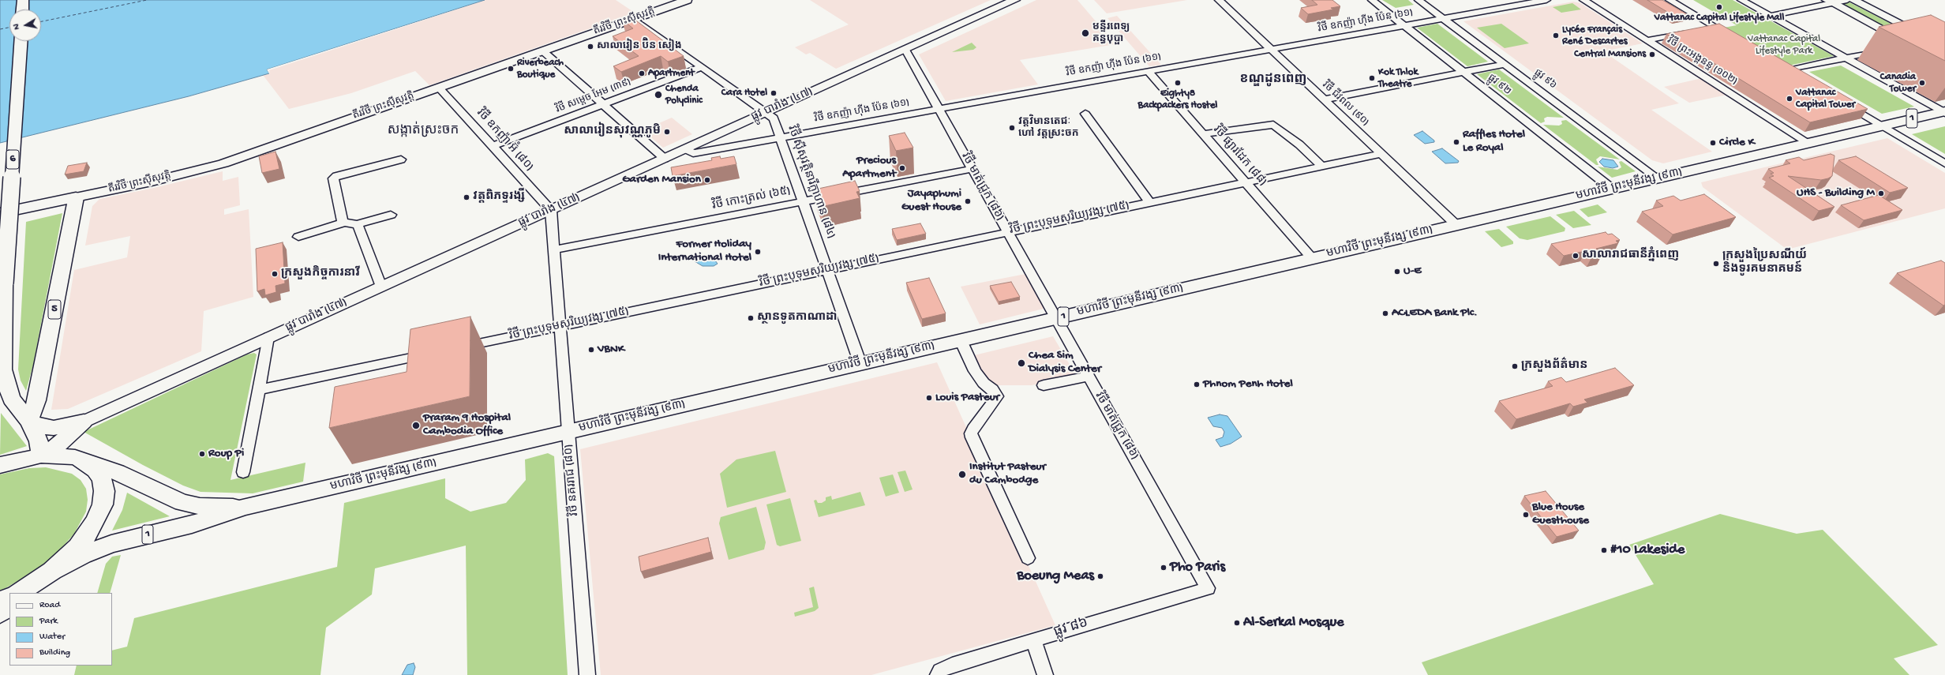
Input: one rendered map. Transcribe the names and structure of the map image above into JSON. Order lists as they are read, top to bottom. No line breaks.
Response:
{"streets":{"highway":["1","6","មហាវិថី ព្រះមុនីវង្ស (៩៣)","5"],"main road":["តីរវិថី ព្រះស៊ីសុវត្តិ","ផ្លូវ បារាំង (៤៧)"],"street":["វិថី ឧកញ៉ា ហ៊ីង ប៉ែន (៦១)","វិថី ព្រះអង្គនន្ទ (១០២)","ផ្លូវ ៩៦","ផ្លូវ ៩២","វិថី សម្តេច អែម (៣៩)","វិថី ជីវពល (៩០)","វិថី ឧកញ៉ា អ៊ំ (៨០)","វិថី ផ្សារដែក (៨៨)","វិថី ស៊ីសុវត្ថិនារីក្លាហាន (៨៤)","វិថី មាត់ជ្រូក (៨៦)","វិថី កោះត្រល់ (៦៥)","វិថី ព្រះបុទុមសុរិយ្យវង្ស (៧៥)","វិថី នគររាជ (៨០)","ផ្លូវ ៨៦"]},"crossings":[["វិថី ឧកញ៉ា ហ៊ីង ប៉ែន (៦១)","ផ្លូវ ៩៦"],["វិថី ឧកញ៉ា ហ៊ីង ប៉ែន (៦១)","ផ្លូវ ៩២"],["វិថី ឧកញ៉ា ហ៊ីង ប៉ែន (៦១)","វិថី ជីវពល (៩០)"],["វិថី ឧកញ៉ា ហ៊ីង ប៉ែន (៦១)","ផ្លូវ បារាំង (៤៧)"],["វិថី ឧកញ៉ា ហ៊ីង ប៉ែន (៦១)","វិថី ផ្សារដែក (៨៨)"],["វិថី ឧកញ៉ា ហ៊ីង ប៉ែន (៦១)","វិថី ស៊ីសុវត្ថិនារីក្លាហាន (៨៤)"],["វិថី ឧកញ៉ា ហ៊ីង ប៉ែន (៦១)","វិថី មាត់ជ្រូក (៨៦)"],["តីរវិថី ព្រះស៊ីសុវត្តិ","វិថី ឧកញ៉ា អ៊ំ (៨០)"],["តីរវិថី ព្រះស៊ីសុវត្តិ","វិថី ស៊ីសុវត្ថិនារីក្លាហាន (៨៤)"],["តីរវិថី ព្រះស៊ីសុវត្តិ","5"],["វិថី ព្រះអង្គនន្ទ (១០២)","មហាវិថី ព្រះមុនីវង្ស (៩៣)"],["ផ្លូវ ៩៦","មហាវិថី ព្រះមុនីវង្ស (៩៣)"],["ផ្លូវ ៩២","មហាវិថី ព្រះមុនីវង្ស (៩៣)"],["វិថី សម្តេច អែម (៣៩)","វិថី ឧកញ៉ា អ៊ំ (៨០)"],["វិថី សម្តេច អែម (៣៩)","វិថី ស៊ីសុវត្ថិនារីក្លាហាន (៨៤)"],["វិថី ជីវពល (៩០)","មហាវិថី ព្រះមុនីវង្ស (៩៣)"],["វិថី ជីវពល (៩០)","វិថី ព្រះបុទុមសុរិយ្យវង្ស (៧៥)"],["ផ្លូវ បារាំង (៤៧)","វិថី ឧកញ៉ា អ៊ំ (៨០)"],["ផ្លូវ បារាំង (៤៧)","វិថី ស៊ីសុវត្ថិនារីក្លាហាន (៨៤)"],["ផ្លូវ បារាំង (៤៧)","វិថី មាត់ជ្រូក (៨៦)"],["ផ្លូវ បារាំង (៤៧)","វិថី នគររាជ (៨០)"],["1","មហាវិថី ព្រះមុនីវង្ស (៩៣)"],["វិថី ឧកញ៉ា អ៊ំ (៨០)","វិថី នគររាជ (៨០)"],["វិថី ផ្សារដែក (៨៨)","មហាវិថី ព្រះមុនីវង្ស (៩៣)"],["វិថី ផ្សារដែក (៨៨)","វិថី ព្រះបុទុមសុរិយ្យវង្ស (៧៥)"],["6","5"],["វិថី ស៊ីសុវត្ថិនារីក្លាហាន (៨៤)","មហាវិថី ព្រះមុនីវង្ស (៩៣)"],["វិថី ស៊ីសុវត្ថិនារីក្លាហាន (៨៤)","វិថី កោះត្រល់ (៦៥)"],["វិថី ស៊ីសុវត្ថិនារីក្លាហាន (៨៤)","វិថី ព្រះបុទុមសុរិយ្យវង្ស (៧៥)"],["មហាវិថី ព្រះមុនីវង្ស (៩៣)","វិថី មាត់ជ្រូក (៨៦)"],["មហាវិថី ព្រះមុនីវង្ស (៩៣)","វិថី នគររាជ (៨០)"],["វិថី មាត់ជ្រូក (៨៦)","វិថី កោះត្រល់ (៦៥)"],["វិថី មាត់ជ្រូក (៨៦)","វិថី ព្រះបុទុមសុរិយ្យវង្ស (៧៥)"],["វិថី មាត់ជ្រូក (៨៦)","ផ្លូវ ៨៦"],["វិថី កោះត្រល់ (៦៥)","វិថី នគររាជ (៨០)"],["វិថី ព្រះបុទុមសុរិយ្យវង្ស (៧៥)","វិថី នគររាជ (៨០)"]],"districts":["ខណ្ឌដូនពេញ","សង្កាត់ស្រះចក"],"parks":["Vattanac Capital Lifestyle Park"],"places":["Vattanac Capital Lifestyle Mall","មន្ទីរពេទ្យ គន្ធបុប្ផា","Lycée Français René Descartes","សាលារៀន ប៊ិន សៀង","Central Mansions","Riverbeach Boutique","Apartment","Kok Thlok Theatre","Eighty8 Backpackers Hostel","Canadia Tower","Cara Hotel","Chenda Polyclinic","Vattanac Capital Tower","វត្តវិមានតេជៈ ហៅ វត្តស្រះចក","សាលារៀនសុវណ្ណភូមិ","Raffles Hotel Le Royal","Circle K","Precious Apartment","Garden Mansion","UHS - Building M","វត្តពិភទ្ទរង្សី","Jayaphumi Guest House","Former Holiday International Hotel","សាលារាជធានីភ្នំពេញ","ក្រសួងប្រៃសណីយ៍ និងទូរគមនាគមន៍","U-E","ក្រសួងកិច្ចការនារី","ACLEDA Bank Plc.","ស្ថានទូតកាណាដា","VBNK","Chea Sim Dialysis Center","ក្រសួងព័ត៌មាន","Phnom Penh Hotel","Louis Pasteur","Praram 9 Hospital Cambodia Office","Roup Pi","Institut Pasteur du Cambodge","Blue House Guesthouse","#10 Lakeside","Pho Paris","Boeung Meas","Al-Serkal Mosque"],"legend":["Road","Park","Water","Building"],"north":"left"}
